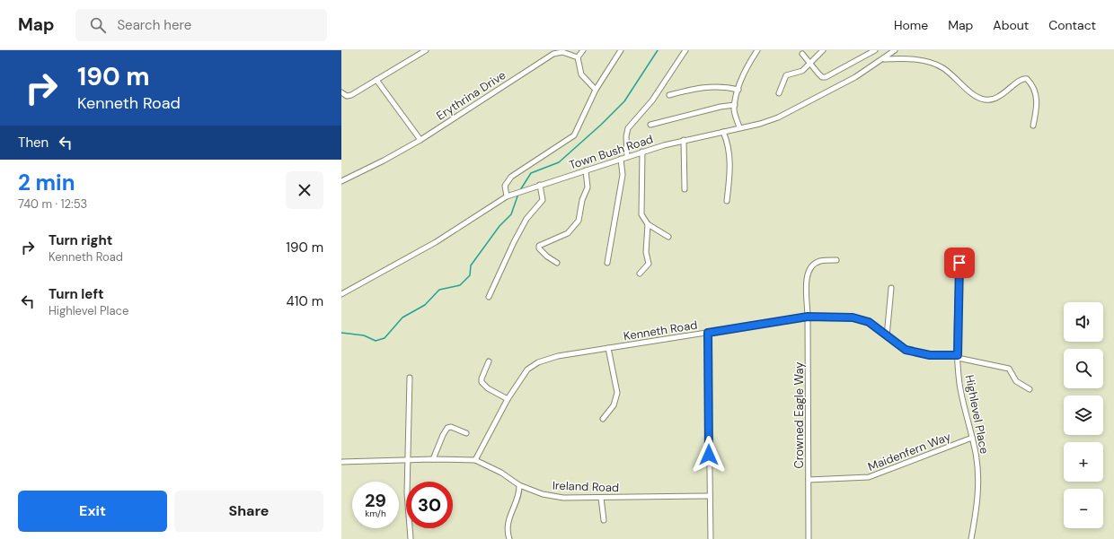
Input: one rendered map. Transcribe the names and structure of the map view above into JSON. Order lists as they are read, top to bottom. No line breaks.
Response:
{"streets":{"street":["Erythrina Drive","Town Bush Road","Kenneth Road","Highlevel Place","Crowned Eagle Way","Maidenfern Way","Ireland Road"]},"crossings":[["Kenneth Road","Highlevel Place"],["Kenneth Road","Crowned Eagle Way"],["Kenneth Road","Ireland Road"],["Highlevel Place","Maidenfern Way"],["Crowned Eagle Way","Maidenfern Way"]],"page":{"header":"Map","search":"Search here","nav":["Home","Map","About","Contact"],"turn":["190 m","Kenneth Road"],"then":"Then","heading":["2 min","740 m · 12:53"],"list":[{"name":"Turn right","note":"Kenneth Road","value":"190 m"},{"name":"Turn left","note":"Highlevel Place","value":"410 m"}],"map_buttons":["+","−"],"speed":"29 km/h","limit":"30","buttons":["Exit","Share"]}}
